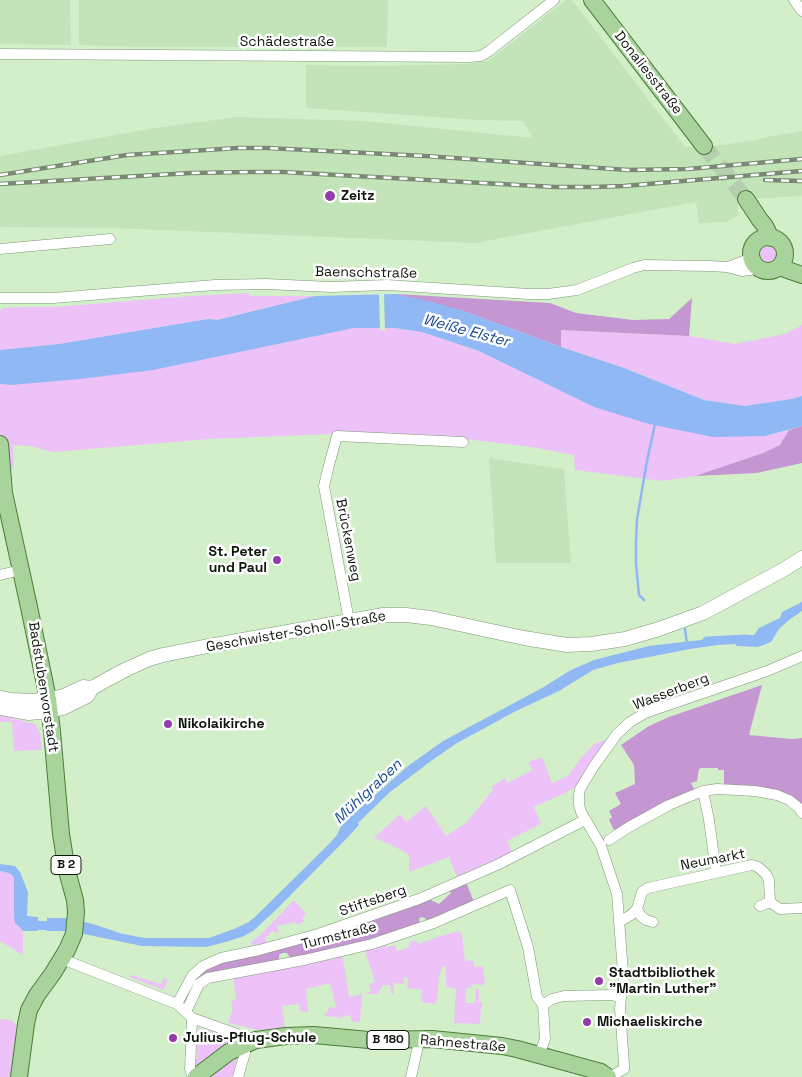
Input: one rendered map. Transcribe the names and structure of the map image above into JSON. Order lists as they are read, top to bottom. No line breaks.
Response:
{"streets":{"main road":["Donaliesstraße","Badstubenvorstadt","B 2","B 180","Rahnestraße"],"street":["Schädestraße","Baenschstraße","Brückenweg","Geschwister-Scholl-Straße","Wasserberg","Neumarkt","Stiftsberg","Turmstraße"]},"crossings":[["Brückenweg","Geschwister-Scholl-Straße"],["Geschwister-Scholl-Straße","Badstubenvorstadt"],["Badstubenvorstadt","B 2"],["Wasserberg","Stiftsberg"],["B 180","Rahnestraße"]],"water":["Weiße Elster","Mühlgraben"],"places":["Zeitz","St. Peter und Paul","Nikolaikirche","Stadtbibliothek \"Martin Luther\"","Michaeliskirche","Julius-Pflug-Schule"]}
